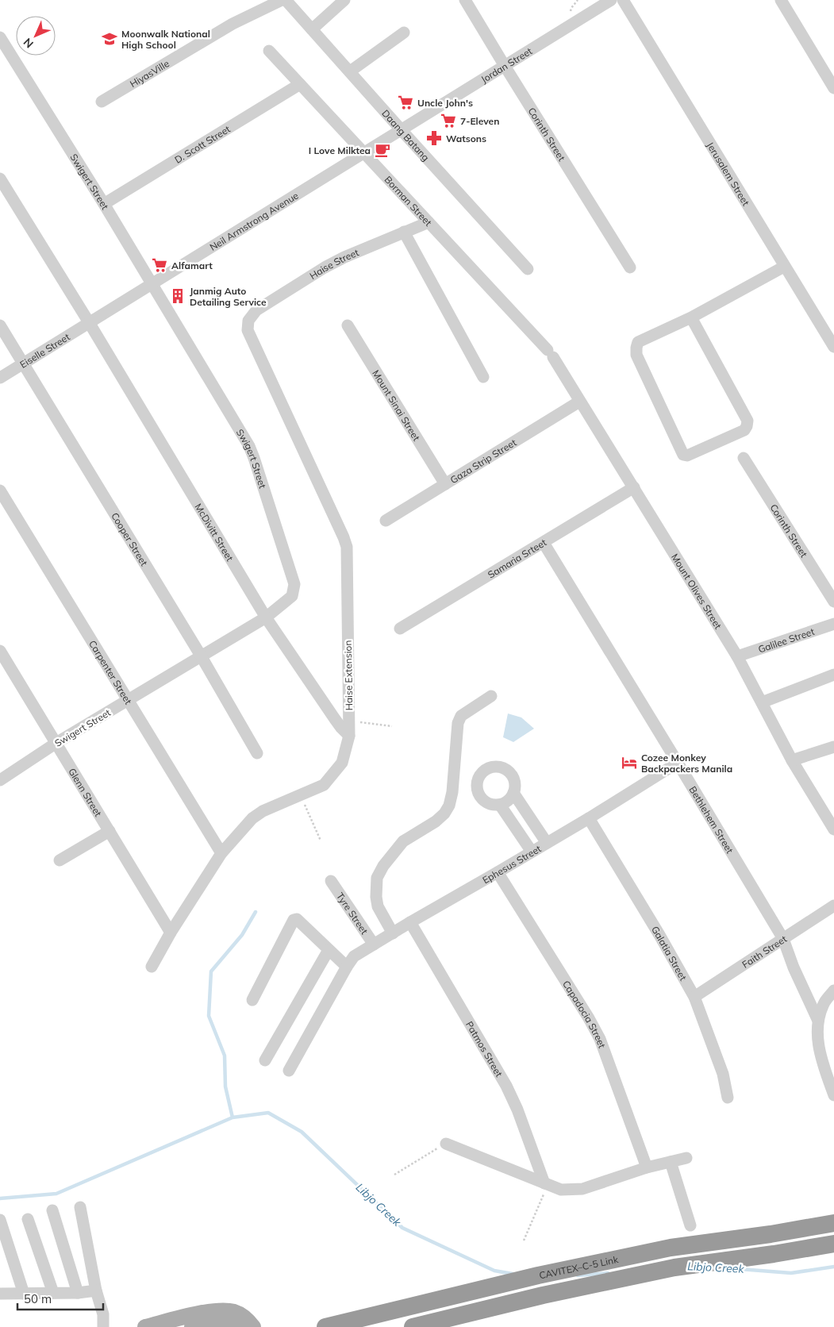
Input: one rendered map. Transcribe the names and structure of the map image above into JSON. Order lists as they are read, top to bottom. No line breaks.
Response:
{"streets":{"highway":["CAVITEX–C-5 Link"],"street":["Jordan Street","HiyasVille","Corinth Street","Daang Batang","D. Scott Street","Jerusalem Street","Swigert Street","Borman Street","Neil Armstrong Avenue","Haise Street","Eiselle Street","Mount Sinai Street","Gaza Strip Street","McDivitt Street","Cooper Street","Samaria Srteet","Mount Olives Street","Galilee Street","Carpenter Street","Haise Extension","Glenn Street","Bethlehem Street","Ephesus Street","Tyre Street","Faith Street","Galatia Street","Capadocia Street","Patmos Street"]},"crossings":[["Jordan Street","Corinth Street"],["Jordan Street","Daang Batang"],["Jordan Street","Neil Armstrong Avenue"],["Daang Batang","Neil Armstrong Avenue"],["D. Scott Street","Swigert Street"],["D. Scott Street","Borman Street"],["Swigert Street","Neil Armstrong Avenue"],["Swigert Street","McDivitt Street"],["Swigert Street","Cooper Street"],["Swigert Street","Carpenter Street"],["Swigert Street","Glenn Street"],["Borman Street","Neil Armstrong Avenue"],["Borman Street","Haise Street"],["Borman Street","Mount Olives Street"],["Neil Armstrong Avenue","Eiselle Street"],["Neil Armstrong Avenue","McDivitt Street"],["Haise Street","Haise Extension"],["Eiselle Street","McDivitt Street"],["Eiselle Street","Cooper Street"],["Mount Sinai Street","Gaza Strip Street"],["Gaza Strip Street","Mount Olives Street"],["McDivitt Street","Haise Extension"],["Samaria Srteet","Mount Olives Street"],["Samaria Srteet","Bethlehem Street"],["Mount Olives Street","Galilee Street"],["Carpenter Street","Haise Extension"],["Haise Extension","Glenn Street"],["Bethlehem Street","Ephesus Street"],["Bethlehem Street","Faith Street"],["Ephesus Street","Tyre Street"],["Ephesus Street","Galatia Street"],["Ephesus Street","Capadocia Street"],["Ephesus Street","Patmos Street"],["Faith Street","Galatia Street"]],"water":["Libjo Creek"],"places":{"school or university":["Moonwalk National High School"],"supermarket":["Uncle John's","7-Eleven","Alfamart"],"pharmacy":["Watsons"],"cafe":["I Love Milktea"],"building":["Janmig Auto Detailing Service"],"hotel":["Cozee Monkey Backpackers Manila"]},"scale_bar":"50 m","north":"bottom left"}
